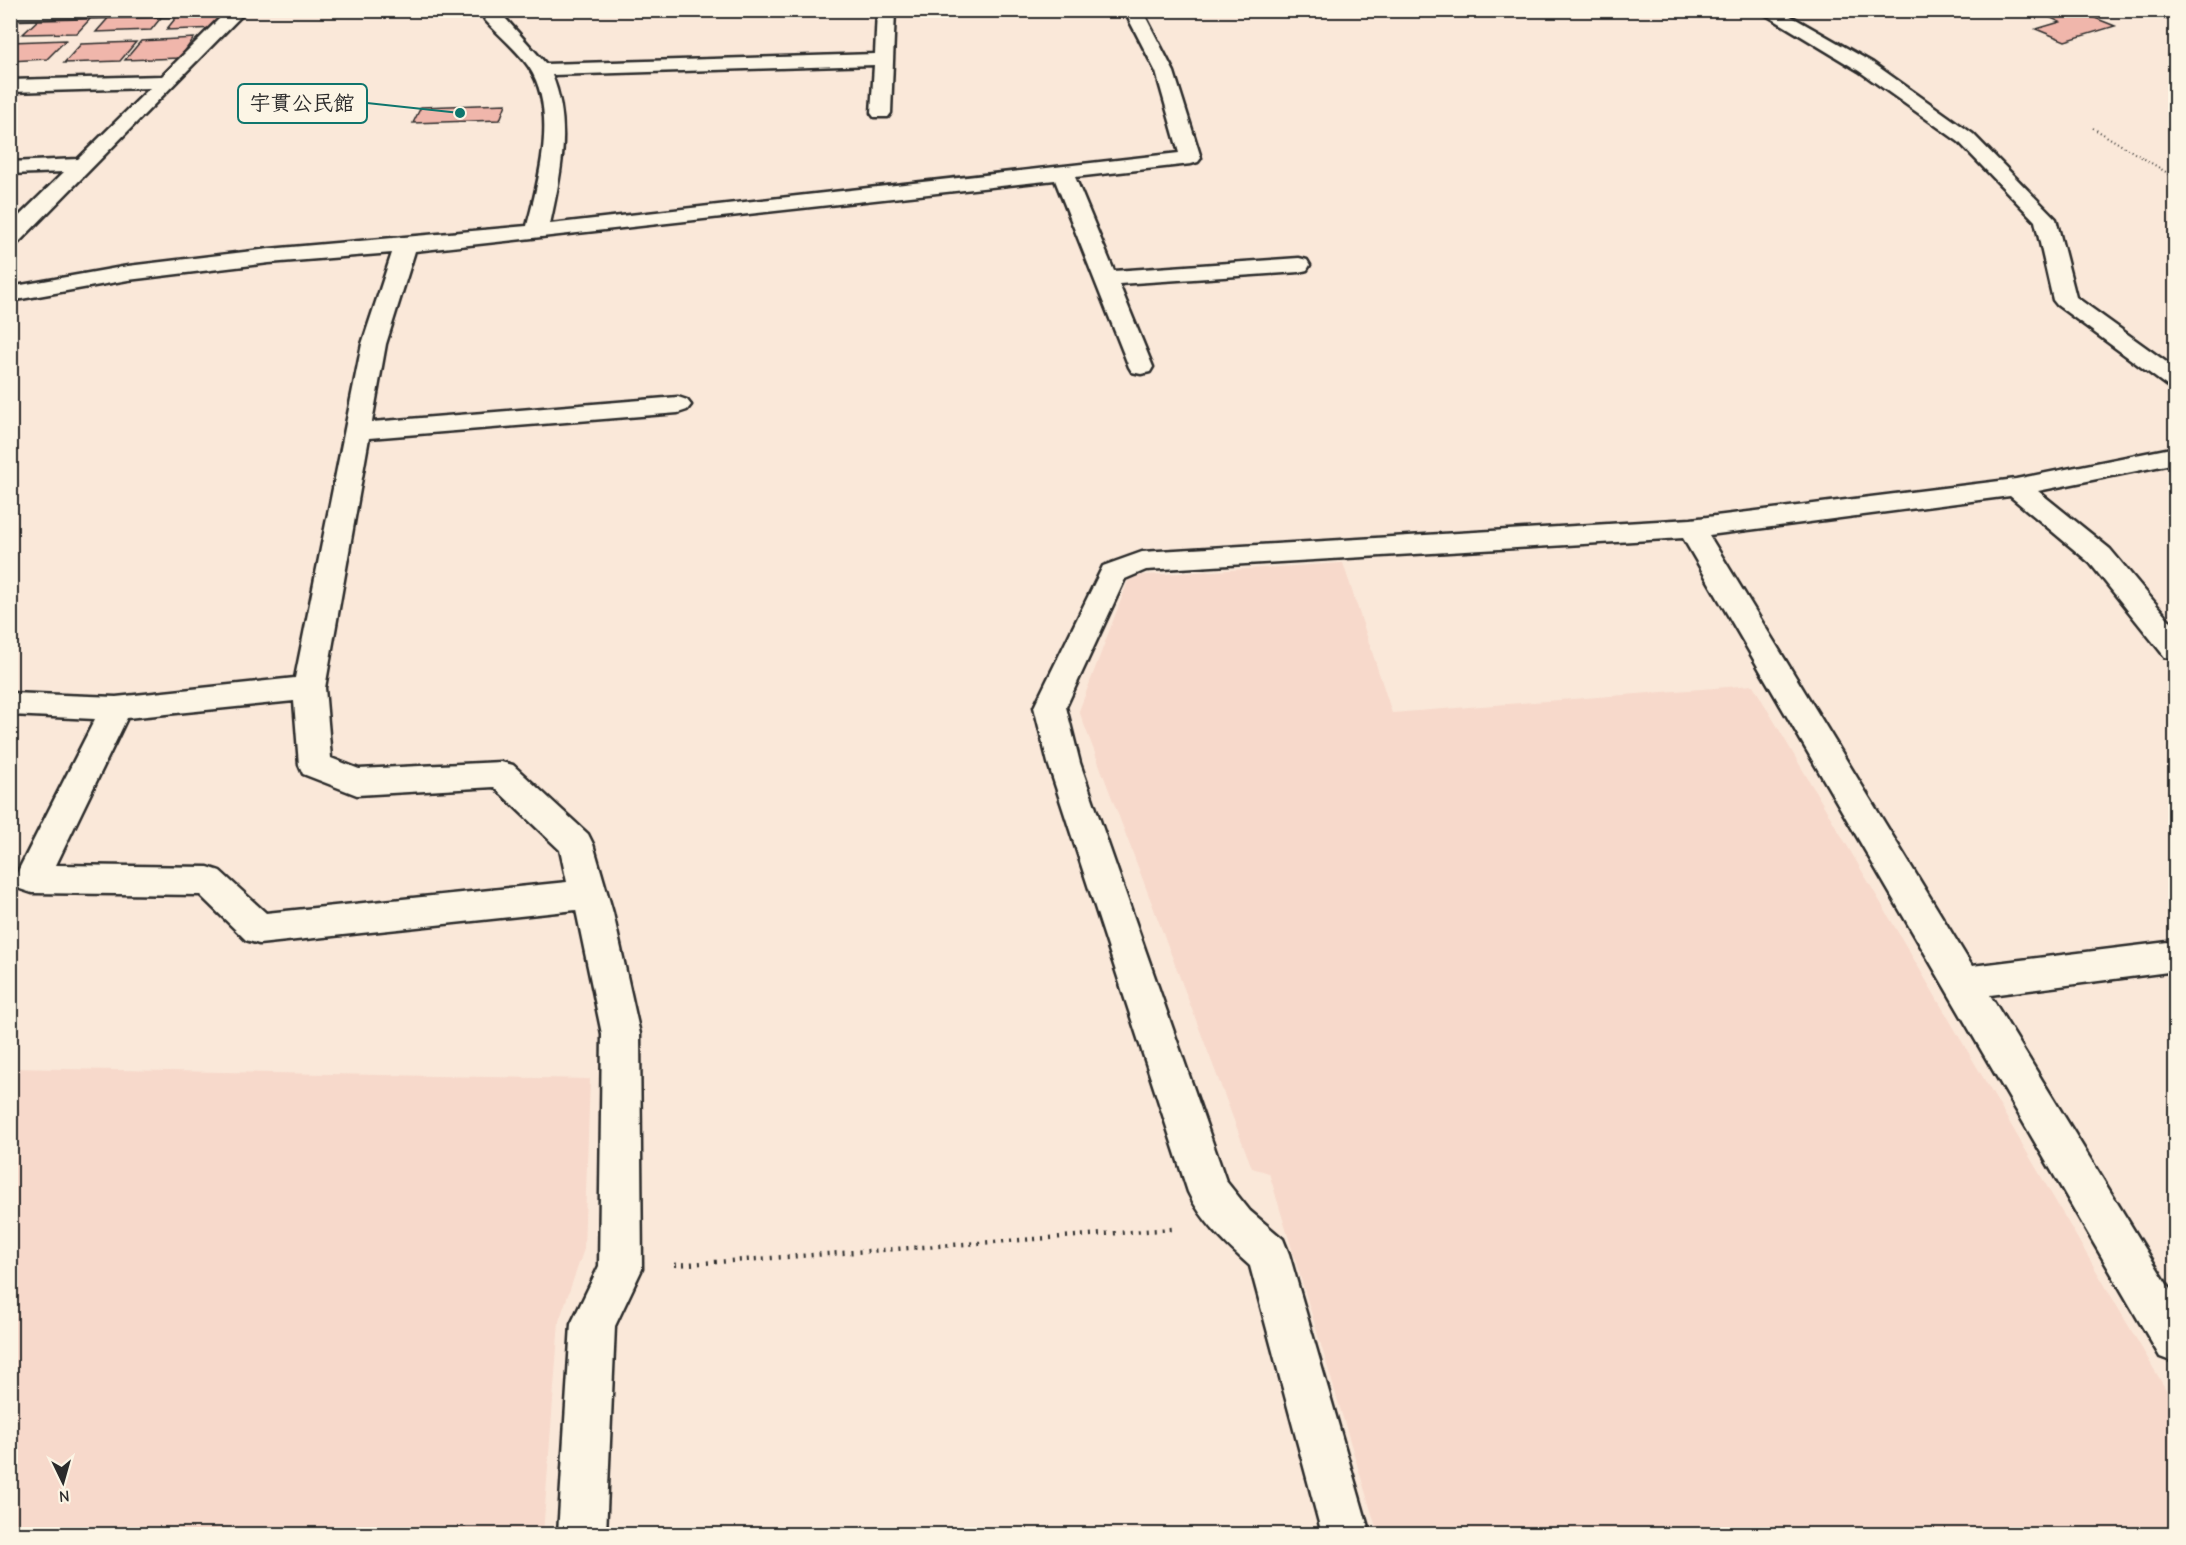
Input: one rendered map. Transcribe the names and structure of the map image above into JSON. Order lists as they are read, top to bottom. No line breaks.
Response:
{"places":["宇貫公民館"],"north":"bottom"}
